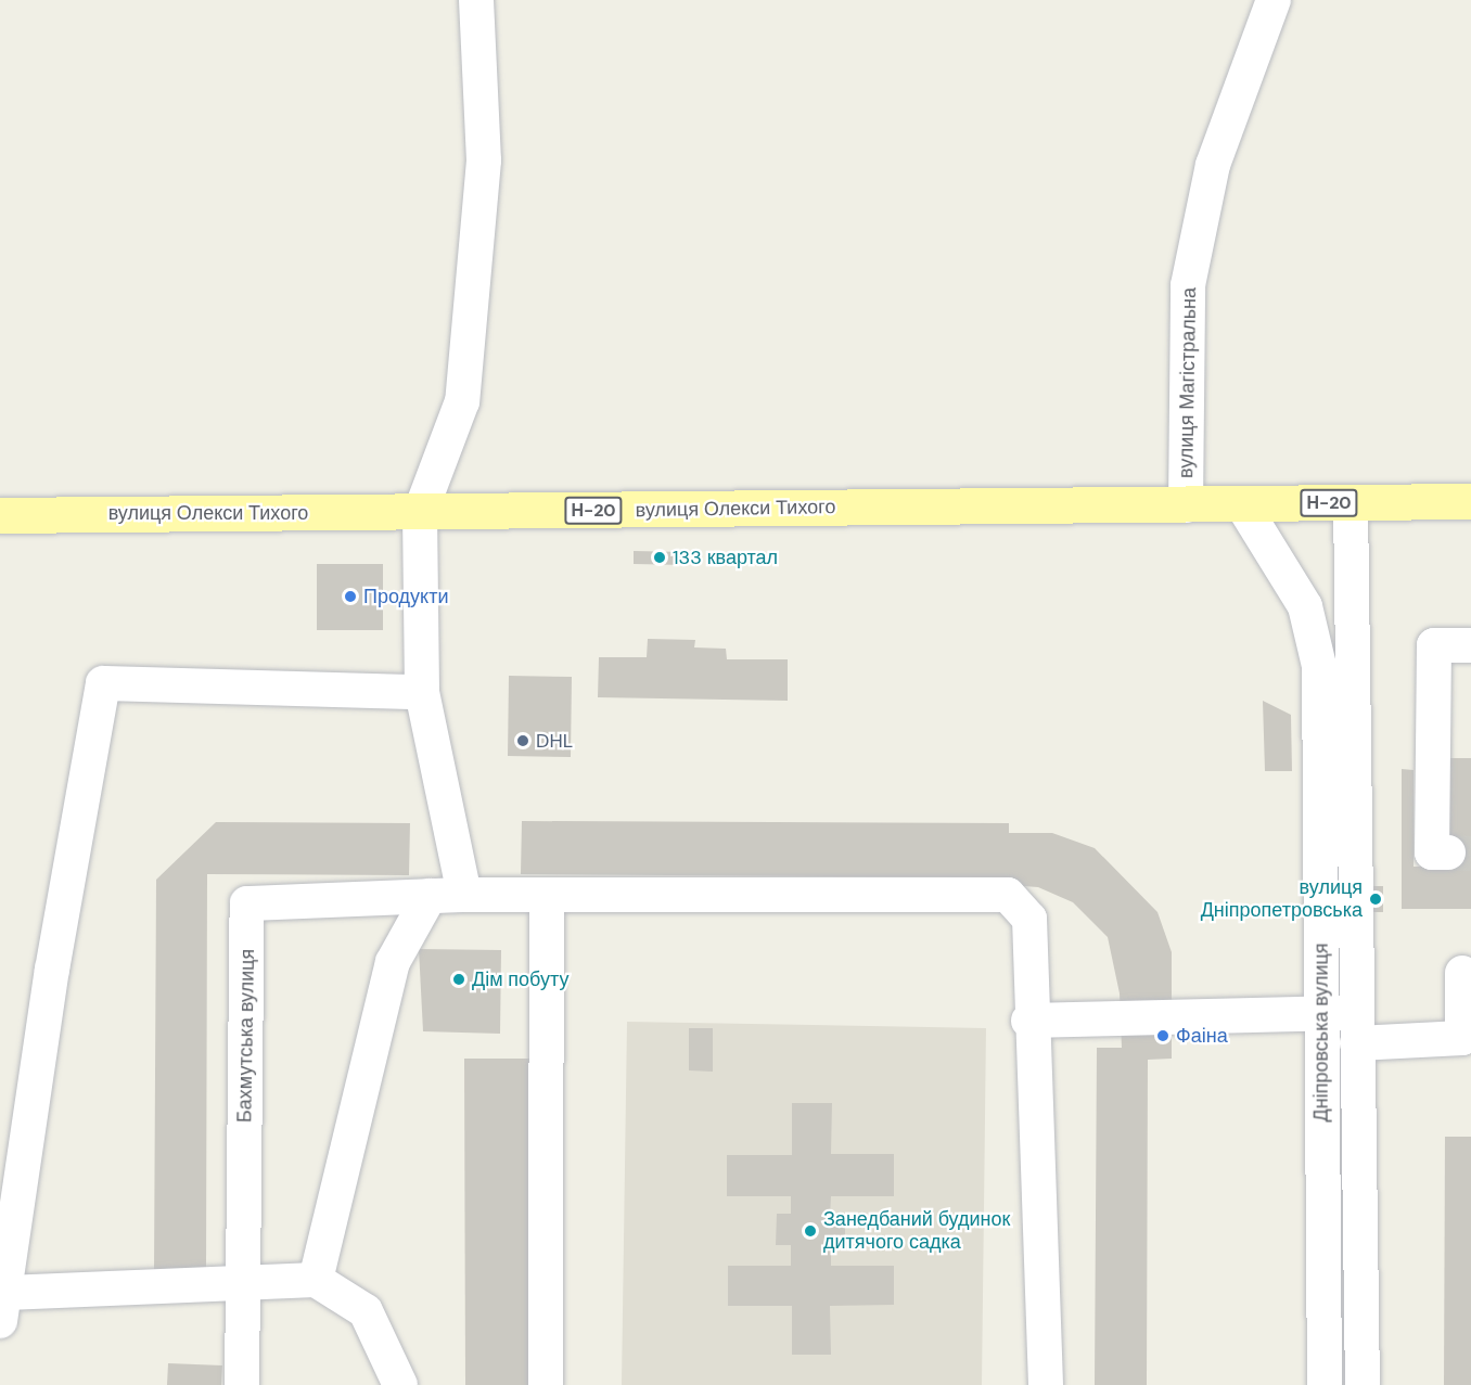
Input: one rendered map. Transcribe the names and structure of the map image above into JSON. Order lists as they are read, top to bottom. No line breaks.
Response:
{"streets":{"main road":["Н-20","вулиця Олекси Тихого"],"street":["вулиця Магістральна","Дніпровська вулиця","Бахмутська вулиця"]},"crossings":[["вулиця Магістральна","вулиця Олекси Тихого"],["вулиця Олекси Тихого","Дніпровська вулиця"]],"places":["133 квартал","Продукти","DHL","вулиця Дніпропетровська","Дім побуту","Фаіна","Занедбаний будинок дитячого садка"]}
